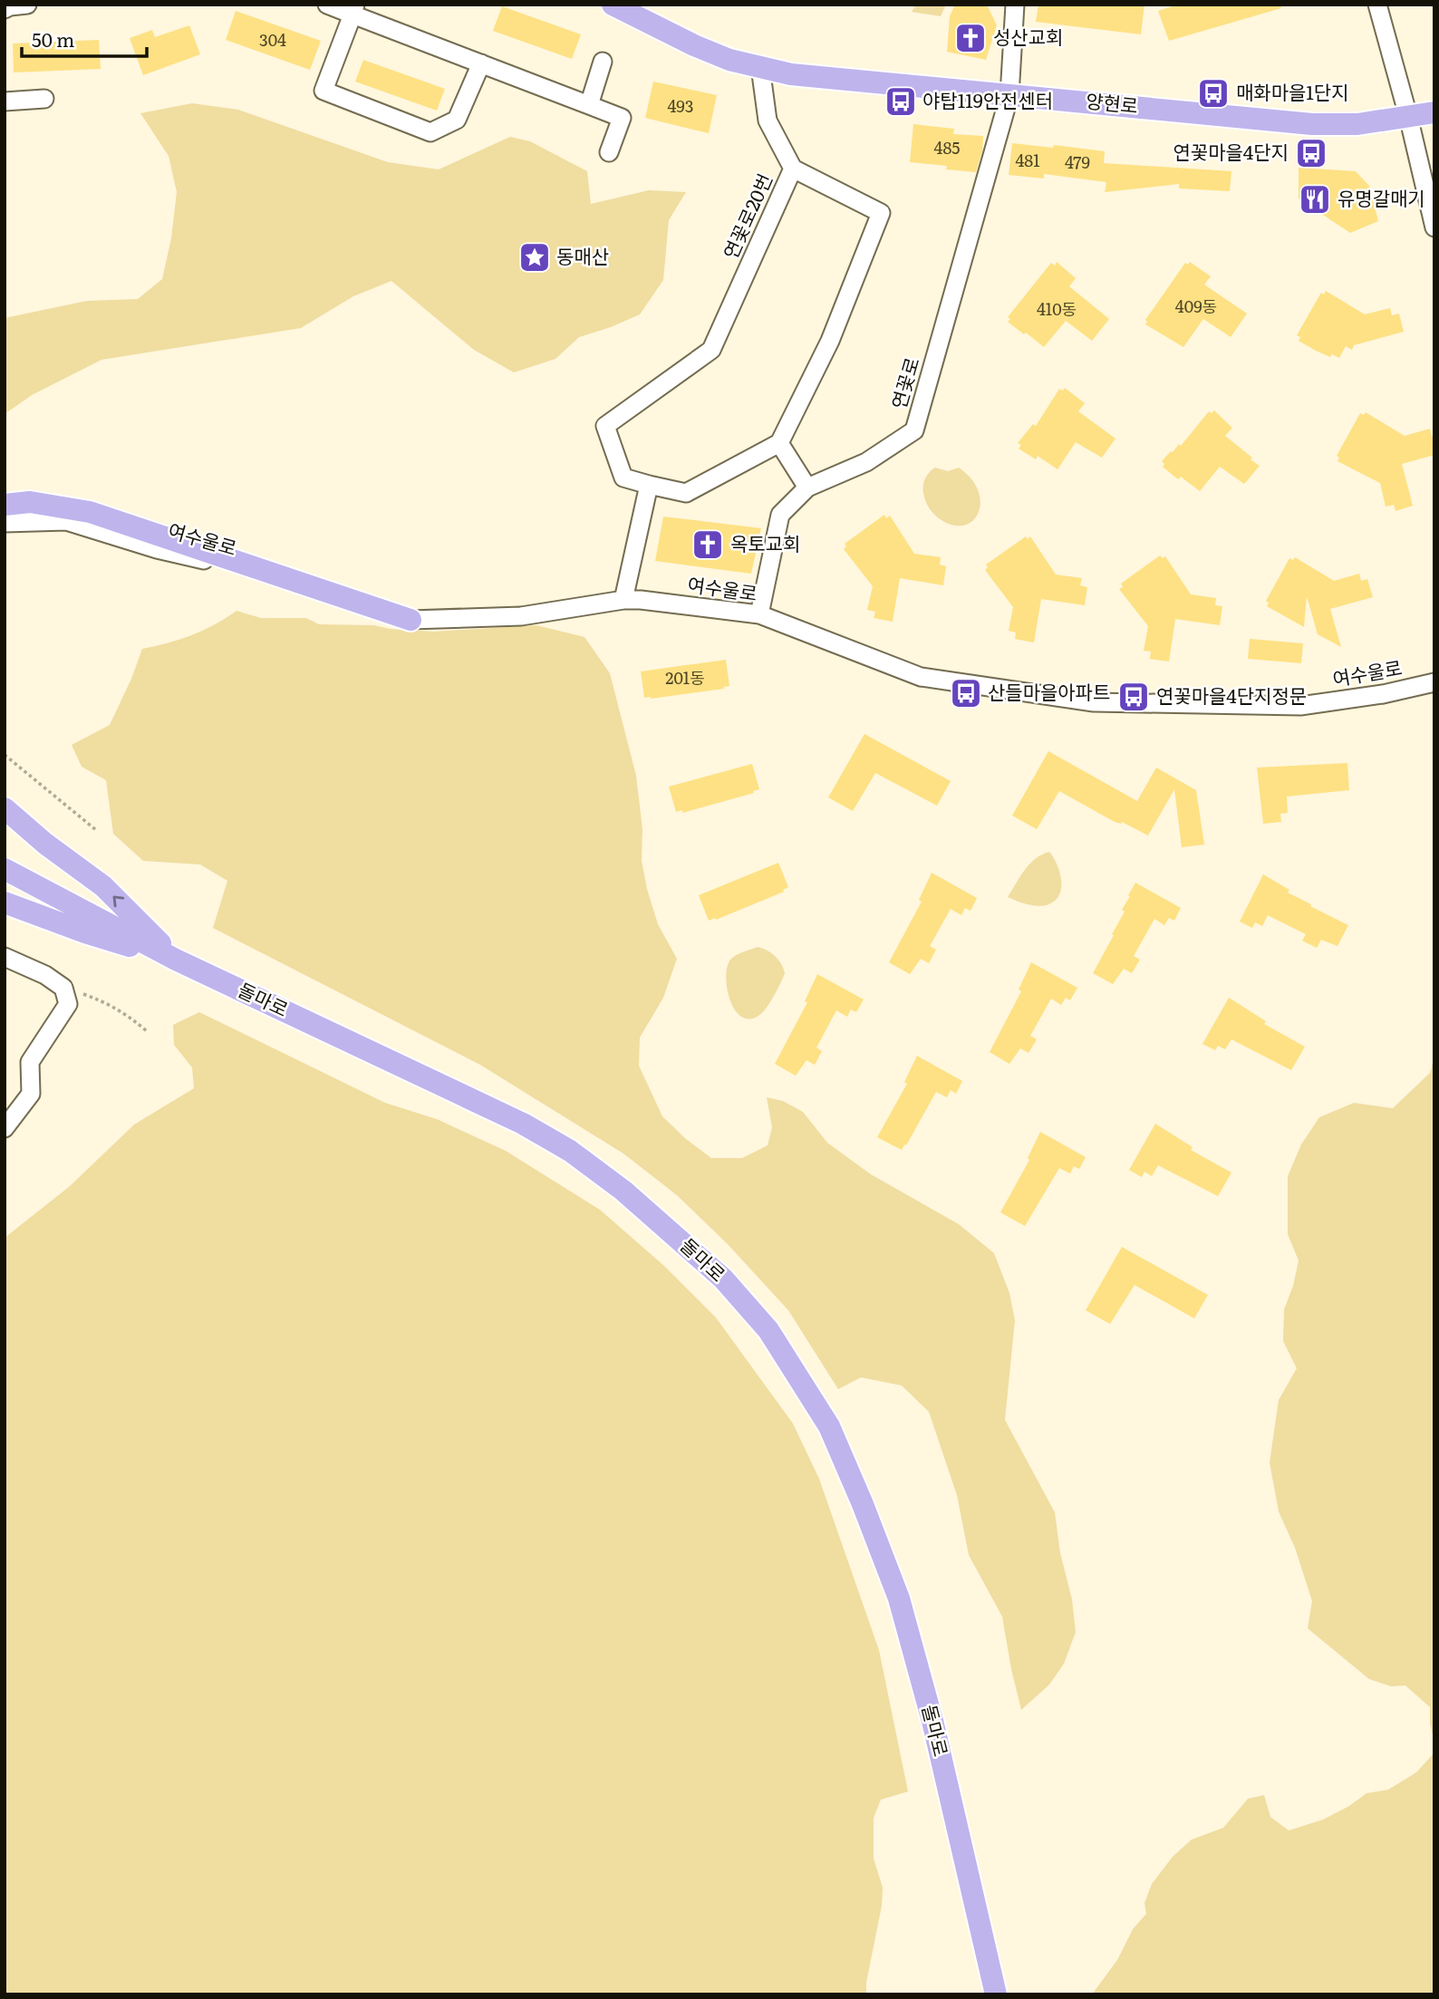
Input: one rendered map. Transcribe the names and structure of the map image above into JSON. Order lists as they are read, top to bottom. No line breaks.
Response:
{"streets":{"main road":["양현로","돌마로"],"street":["연꽃로20번","연꽃로","여수울로"]},"crossings":[["양현로","연꽃로"],["연꽃로","여수울로"]],"places":{"church":["성산교회","옥토교회"],"bus stop":["매화마을1단지","야탑119안전센터","연꽃마을4단지","산들마을아파트","연꽃마을4단지정문"],"restaurant":["유명갈매기"],"place":["동매산"]},"house_numbers":["304","493","485","481","479","409동","410동","201동"],"scale_bar":"50 m"}
